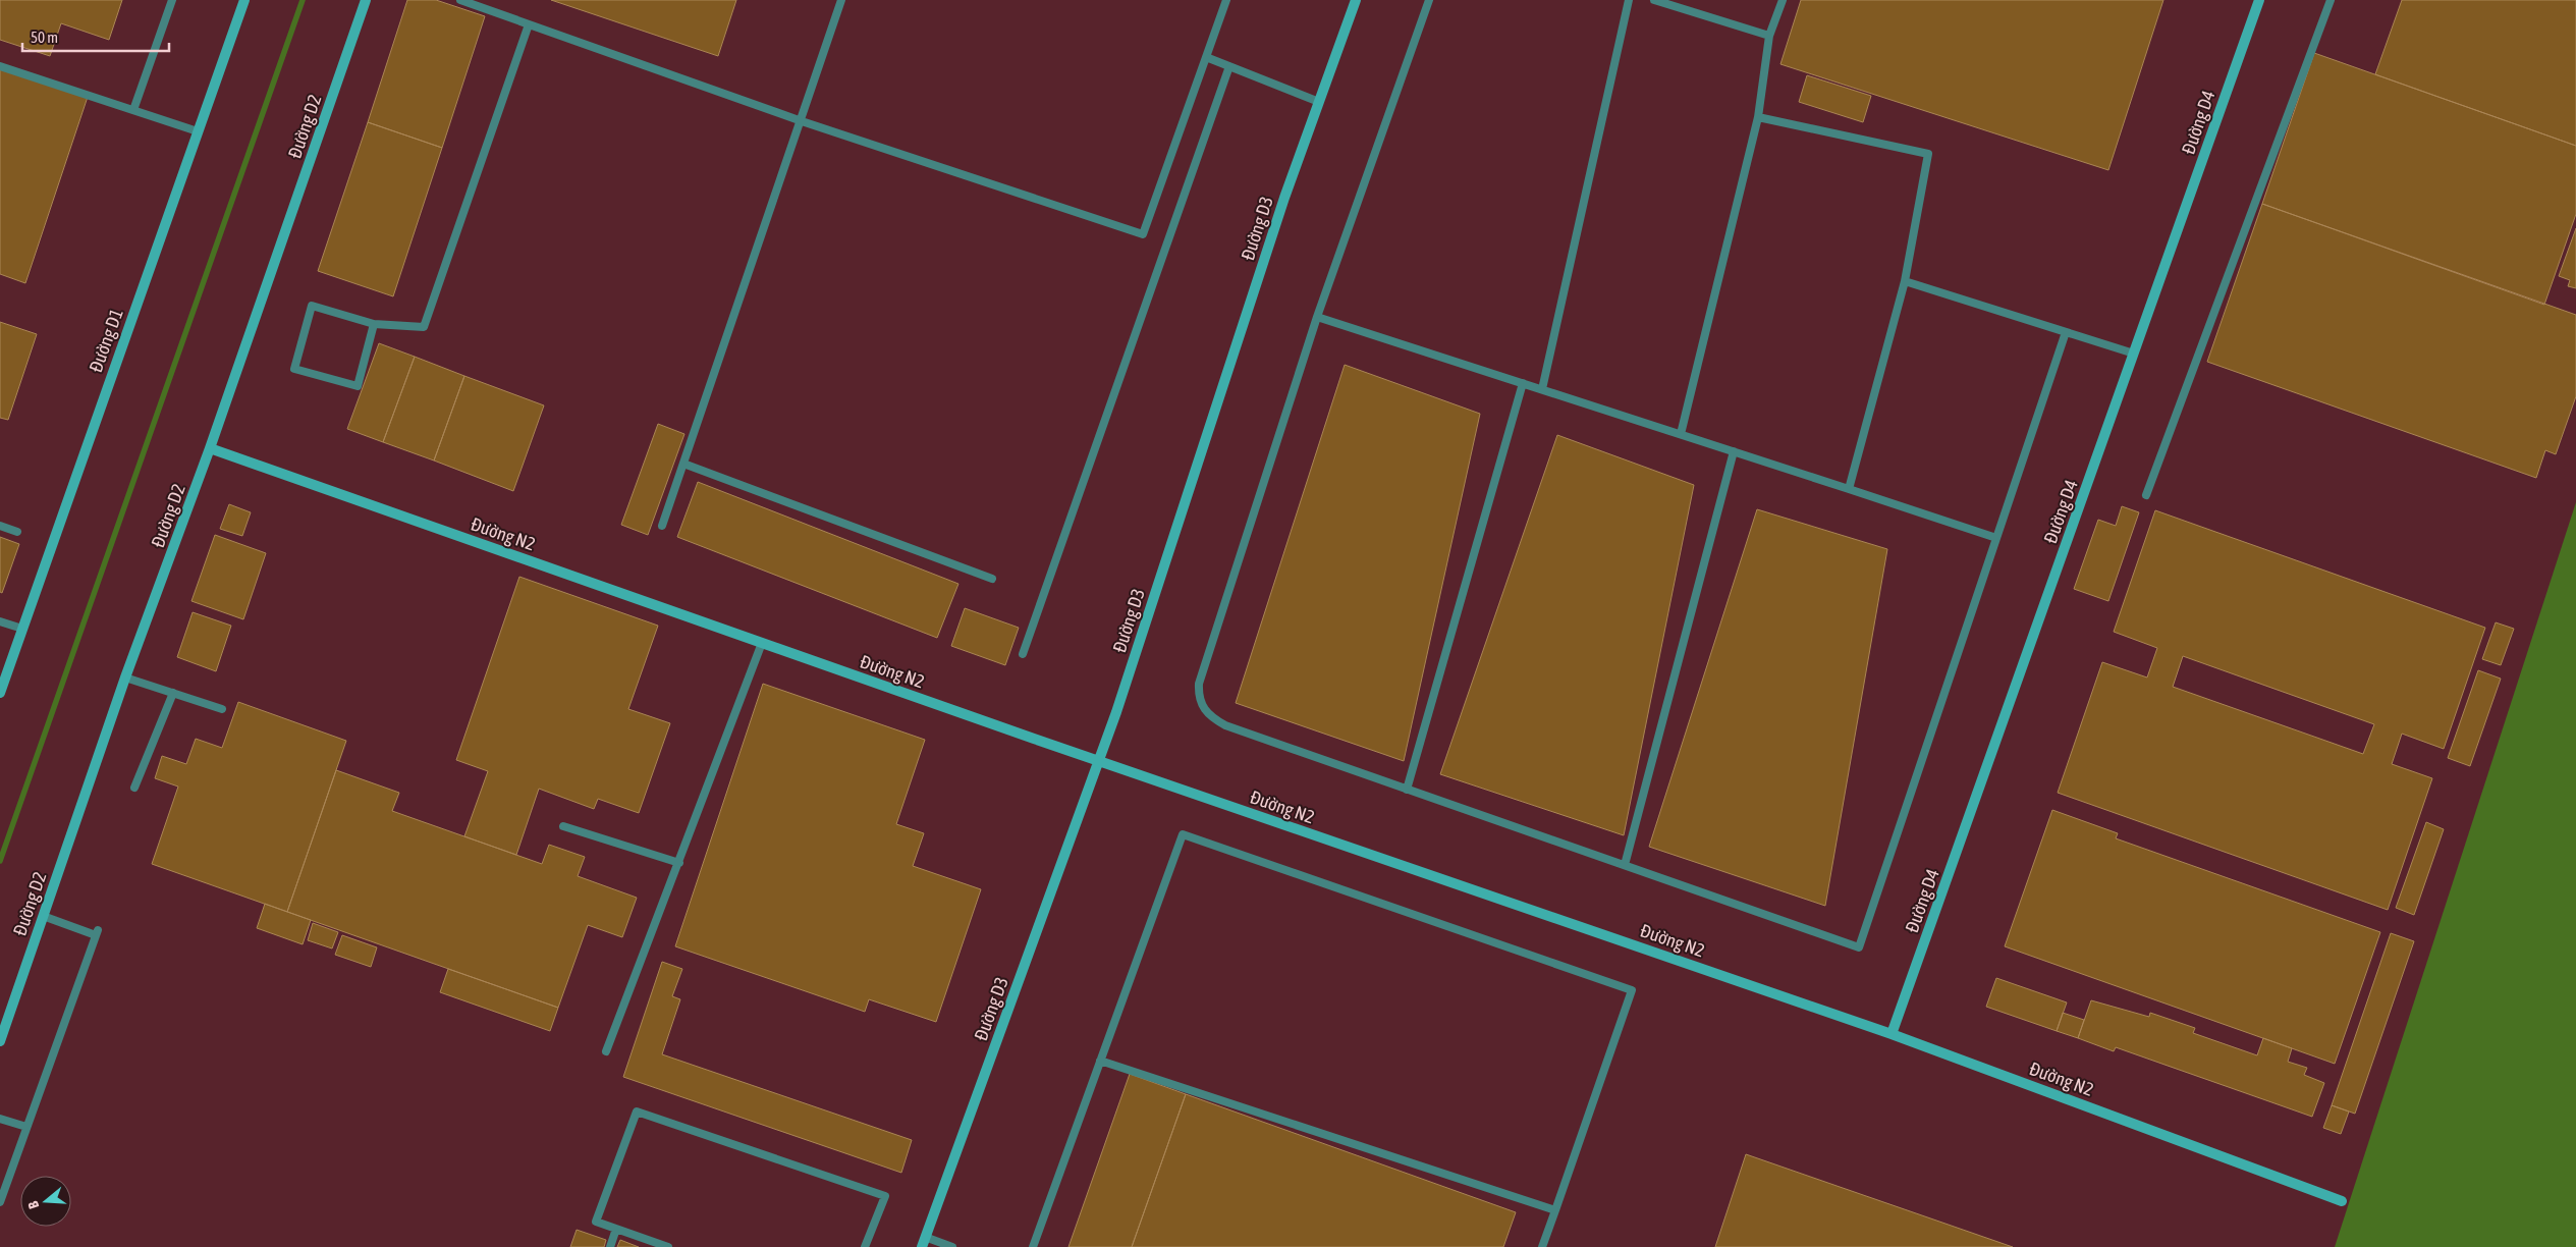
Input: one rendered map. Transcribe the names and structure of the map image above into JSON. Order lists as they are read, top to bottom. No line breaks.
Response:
{"streets":{"street":["Đường D4","Đường D2","Đường D3","Đường D1","Đường N2"]},"crossings":[["Đường D4","Đường N2"],["Đường D2","Đường N2"],["Đường D3","Đường N2"]],"scale_bar":"50 m","north":"left"}
